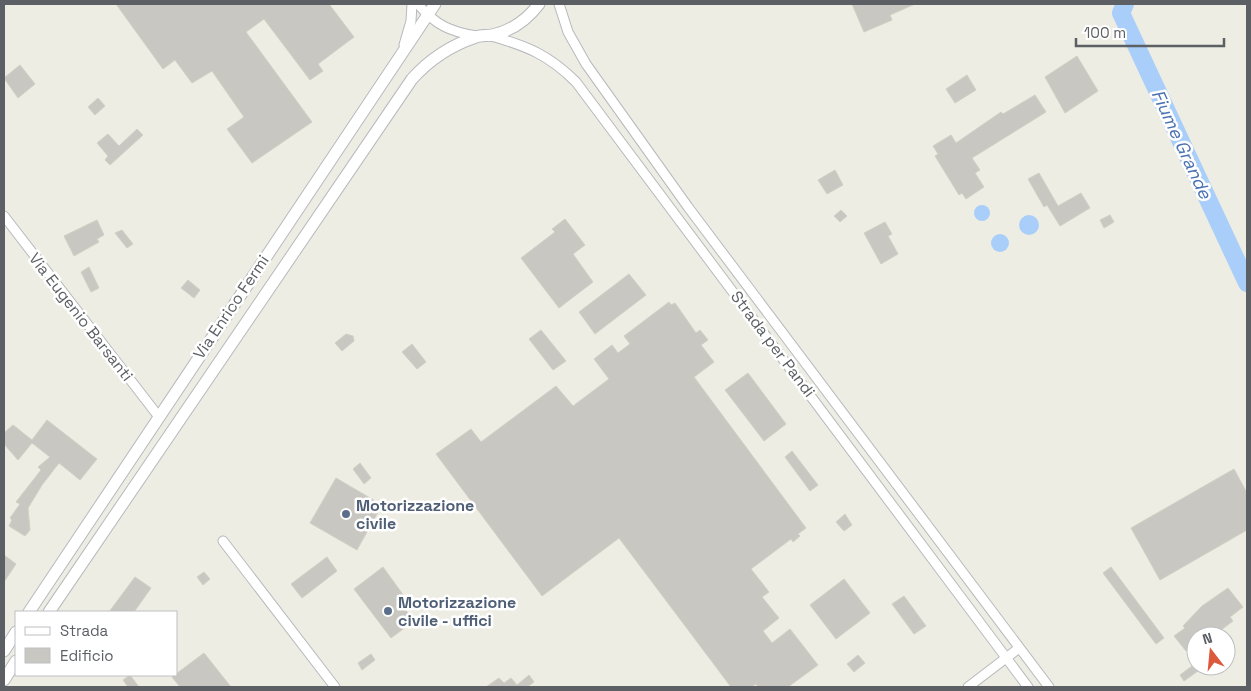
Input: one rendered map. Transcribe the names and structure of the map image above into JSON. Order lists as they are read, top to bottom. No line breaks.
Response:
{"streets":{"street":["Via Enrico Fermi","Via Eugenio Barsanti","Strada per Pandi"]},"crossings":[["Via Enrico Fermi","Via Eugenio Barsanti"]],"water":["Fiume Grande"],"places":["Motorizzazione civile","Motorizzazione civile - uffici"],"legend":["Strada","Edificio"],"scale_bar":"100 m","north":"top"}
